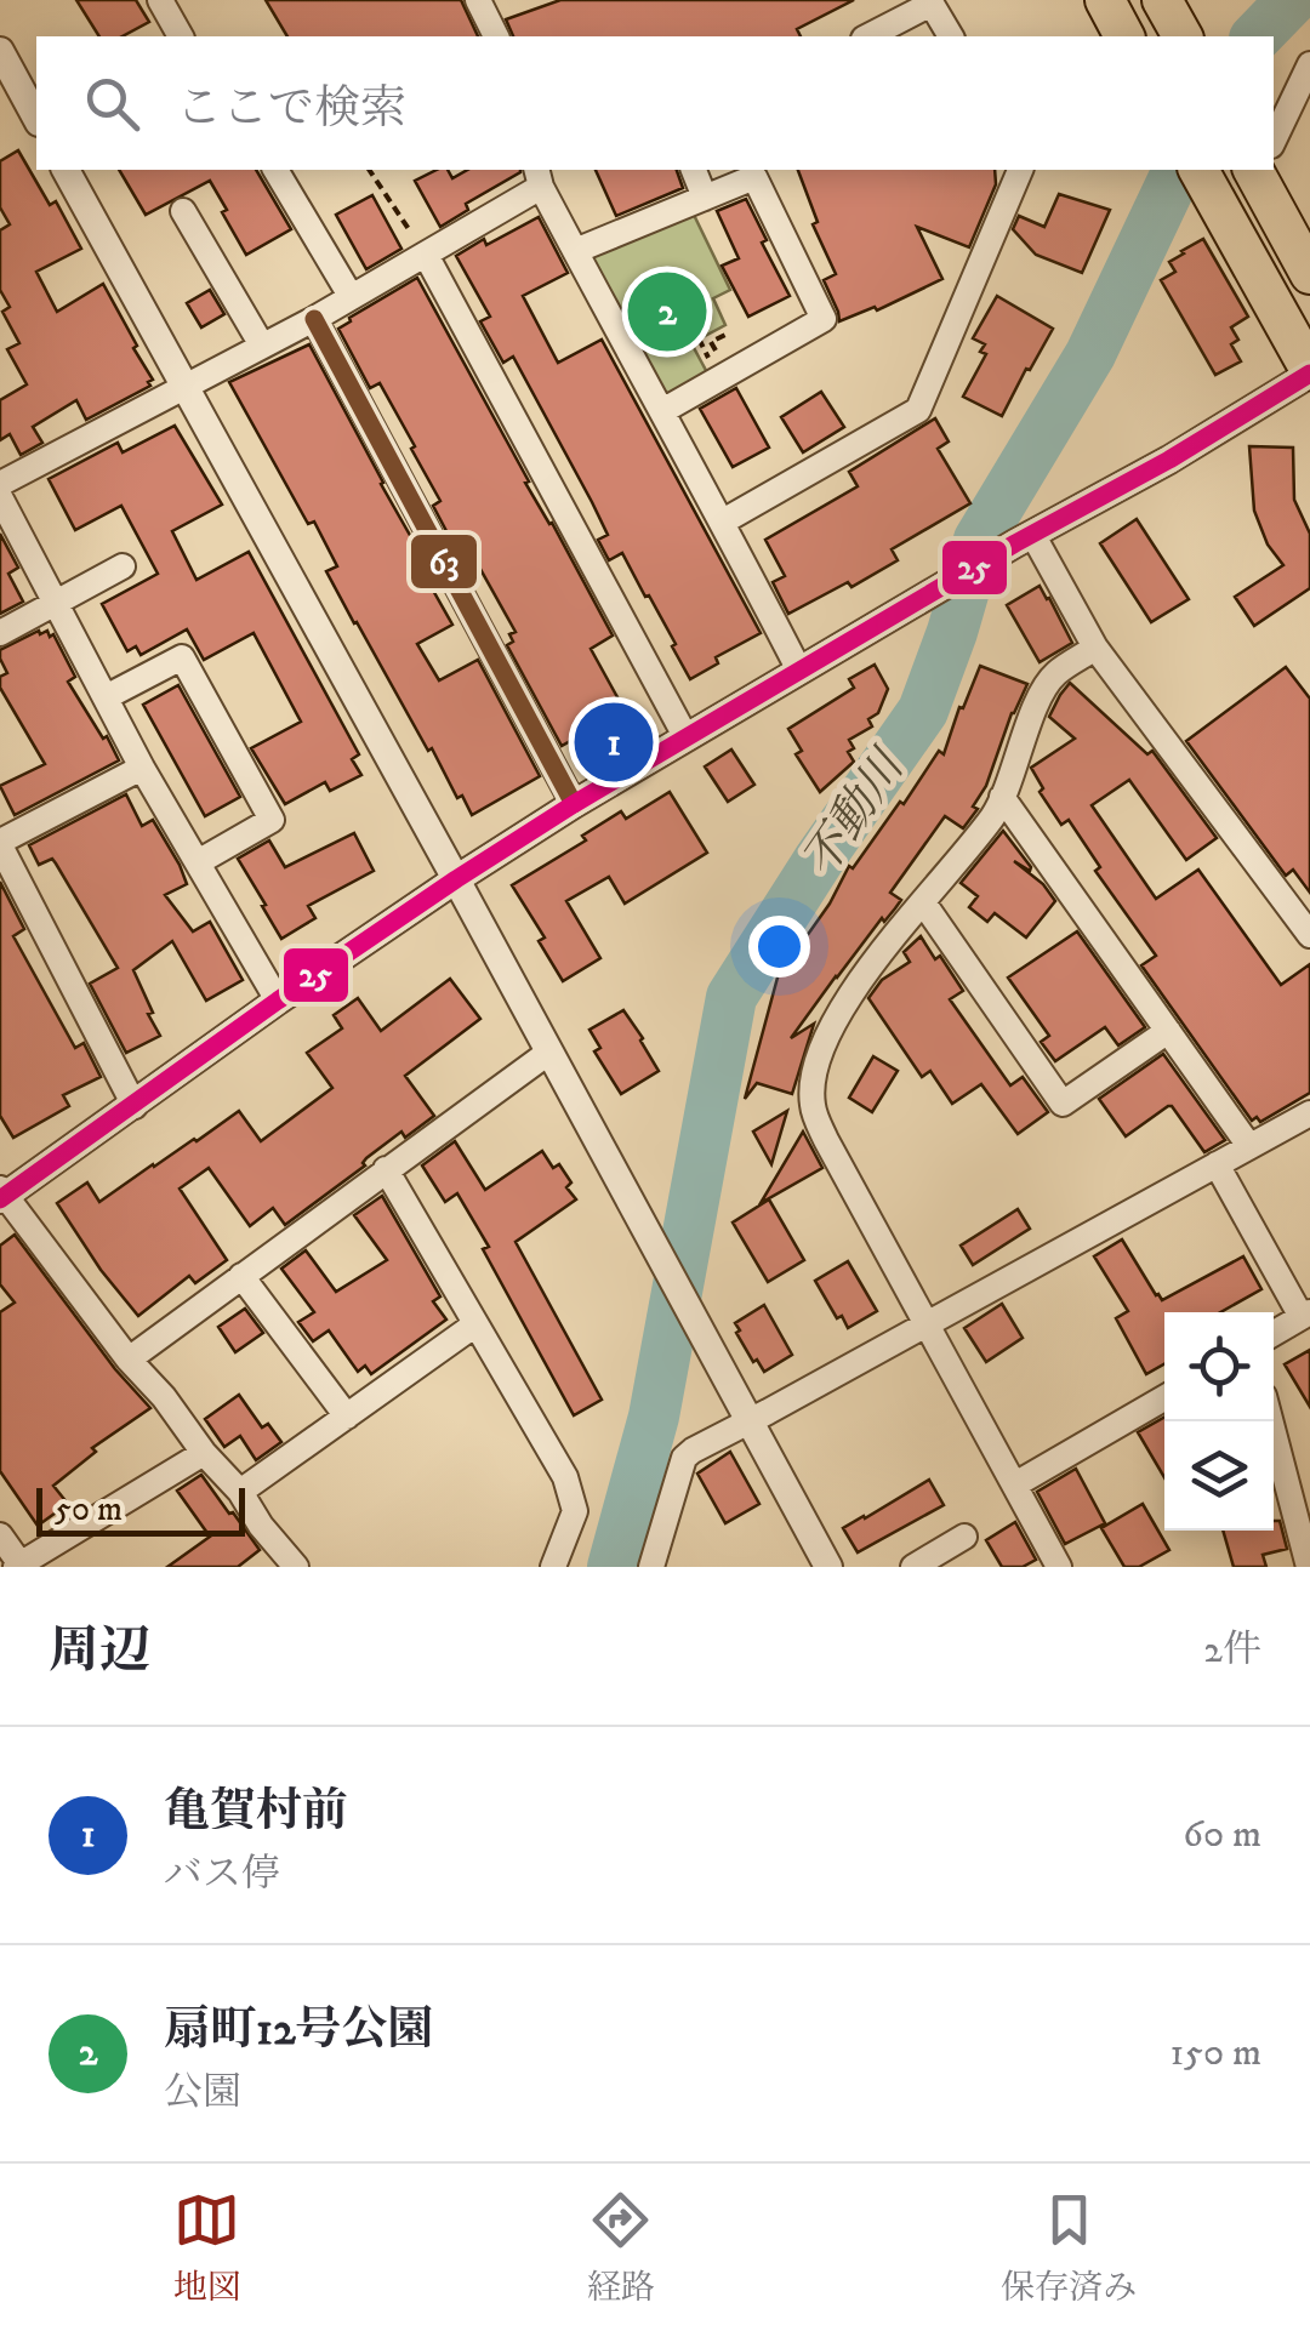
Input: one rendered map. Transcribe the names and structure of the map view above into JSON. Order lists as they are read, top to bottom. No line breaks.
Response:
{"water":["不動川"],"lines":["transit line 63","transit line 25"],"scale_bar":"50 m","page":{"search":"ここで検索","pins":["2","1"],"scale":"50 m","heading":["周辺","2件"],"list":[{"mark":"1","name":"亀賀村前","note":"バス停","value":"60 m"},{"mark":"2","name":"扇町12号公園","note":"公園","value":"150 m"}],"nav":["地図","経路","保存済み"]}}
